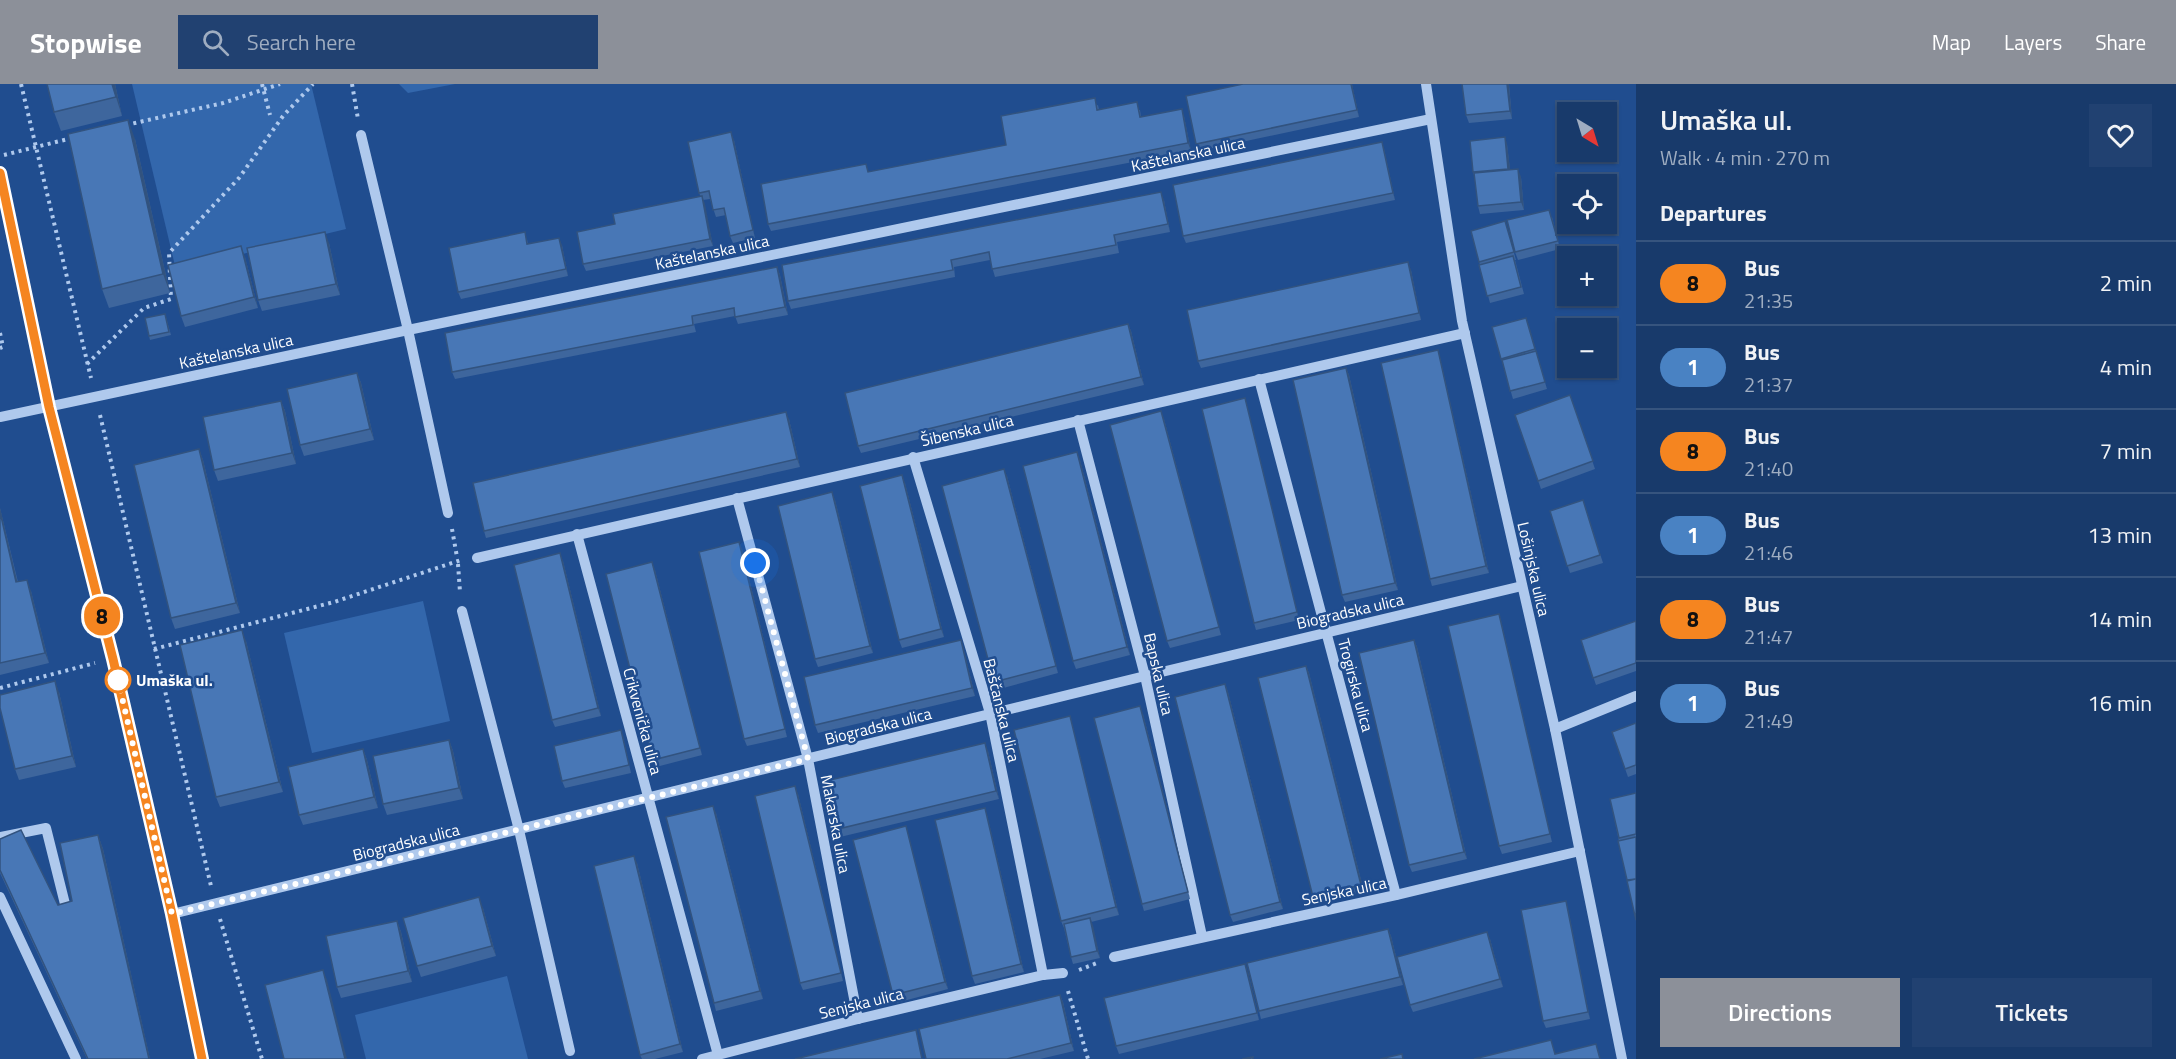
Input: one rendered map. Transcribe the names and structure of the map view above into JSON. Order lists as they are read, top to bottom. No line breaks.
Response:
{"streets":{"street":["Kaštelanska ulica","Šibenska ulica","Lošinjska ulica","Biogradska ulica","Bapska ulica","Trogirska ulica","Baščanska ulica","Crikvenička ulica","Makarska ulica","Senjska ulica"]},"crossings":[["Kaštelanska ulica","Lošinjska ulica"],["Šibenska ulica","Lošinjska ulica"],["Šibenska ulica","Bapska ulica"],["Šibenska ulica","Trogirska ulica"],["Šibenska ulica","Baščanska ulica"],["Šibenska ulica","Crikvenička ulica"],["Šibenska ulica","Makarska ulica"],["Lošinjska ulica","Biogradska ulica"],["Lošinjska ulica","Senjska ulica"],["Biogradska ulica","Bapska ulica"],["Biogradska ulica","Trogirska ulica"],["Biogradska ulica","Baščanska ulica"],["Biogradska ulica","Crikvenička ulica"],["Biogradska ulica","Makarska ulica"],["Bapska ulica","Senjska ulica"],["Trogirska ulica","Senjska ulica"],["Baščanska ulica","Senjska ulica"],["Crikvenička ulica","Senjska ulica"],["Makarska ulica","Senjska ulica"]],"places":["Umaška ul."],"lines":["bus line 8"],"north":"bottom right","page":{"header":"Stopwise","search":"Search here","nav":["Map","Layers","Share"],"on_map":"8","heading":[["Umaška ul.","Walk · 4 min · 270 m"],"Departures"],"map_buttons":["+","−"],"list":[{"mark":"8","name":"Bus","note":"21:35","value":"2 min"},{"mark":"1","name":"Bus","note":"21:37","value":"4 min"},{"mark":"8","name":"Bus","note":"21:40","value":"7 min"},{"mark":"1","name":"Bus","note":"21:46","value":"13 min"},{"mark":"8","name":"Bus","note":"21:47","value":"14 min"},{"mark":"1","name":"Bus","note":"21:49","value":"16 min"}],"buttons":["Directions","Tickets"]}}
